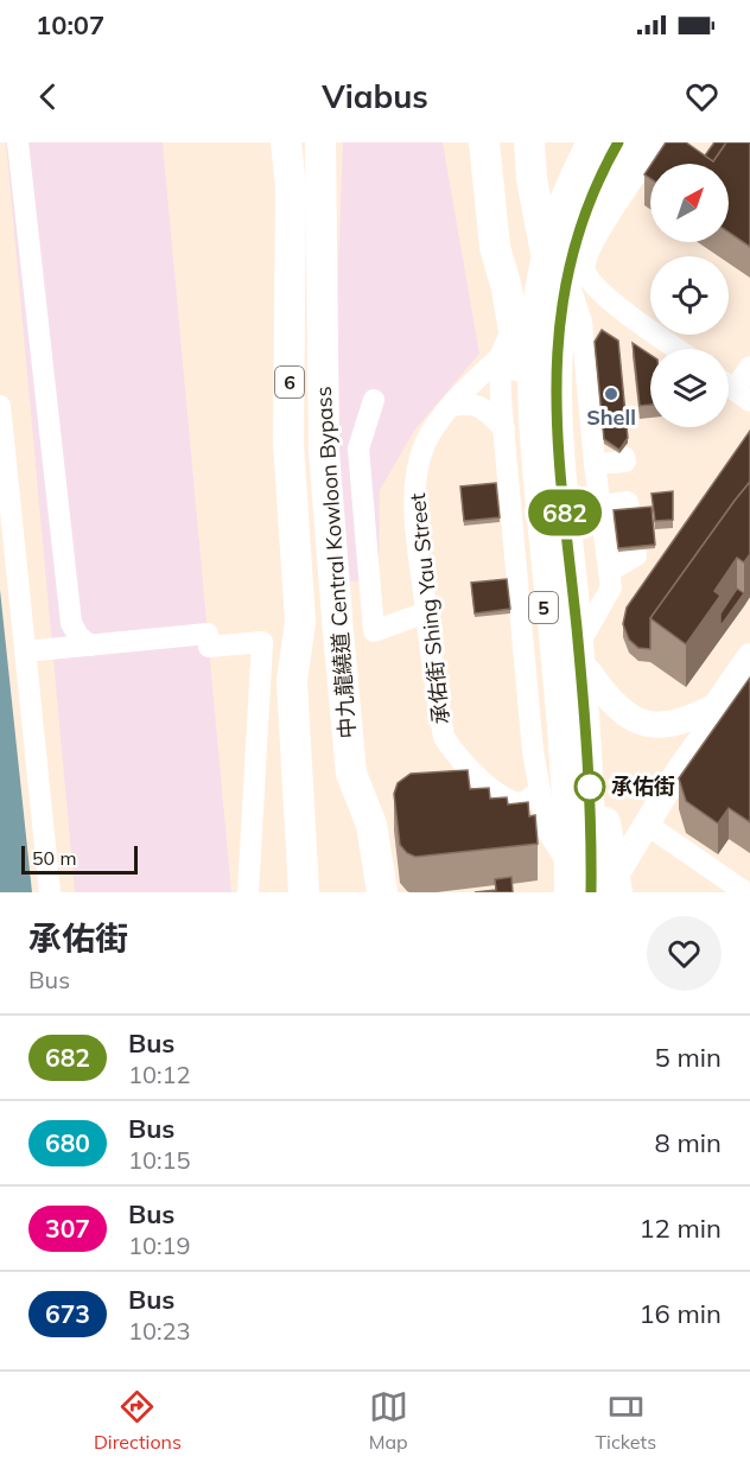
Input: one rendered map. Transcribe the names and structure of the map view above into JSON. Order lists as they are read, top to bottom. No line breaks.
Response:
{"streets":{"highway":["6","中九龍繞道 Central Kowloon Bypass","5"],"street":["承佑街 Shing Yau Street"]},"places":["Shell","承佑街"],"lines":["bus line 682"],"scale_bar":"50 m","north":"top right","page":{"status":"10:07","header":"Viabus","on_map":"682","scale":"50 m","heading":["承佑街","Bus"],"list":[{"mark":"682","name":"Bus","note":"10:12","value":"5 min"},{"mark":"680","name":"Bus","note":"10:15","value":"8 min"},{"mark":"307","name":"Bus","note":"10:19","value":"12 min"},{"mark":"673","name":"Bus","note":"10:23","value":"16 min"}],"tabs":["Directions","Map","Tickets"]}}
